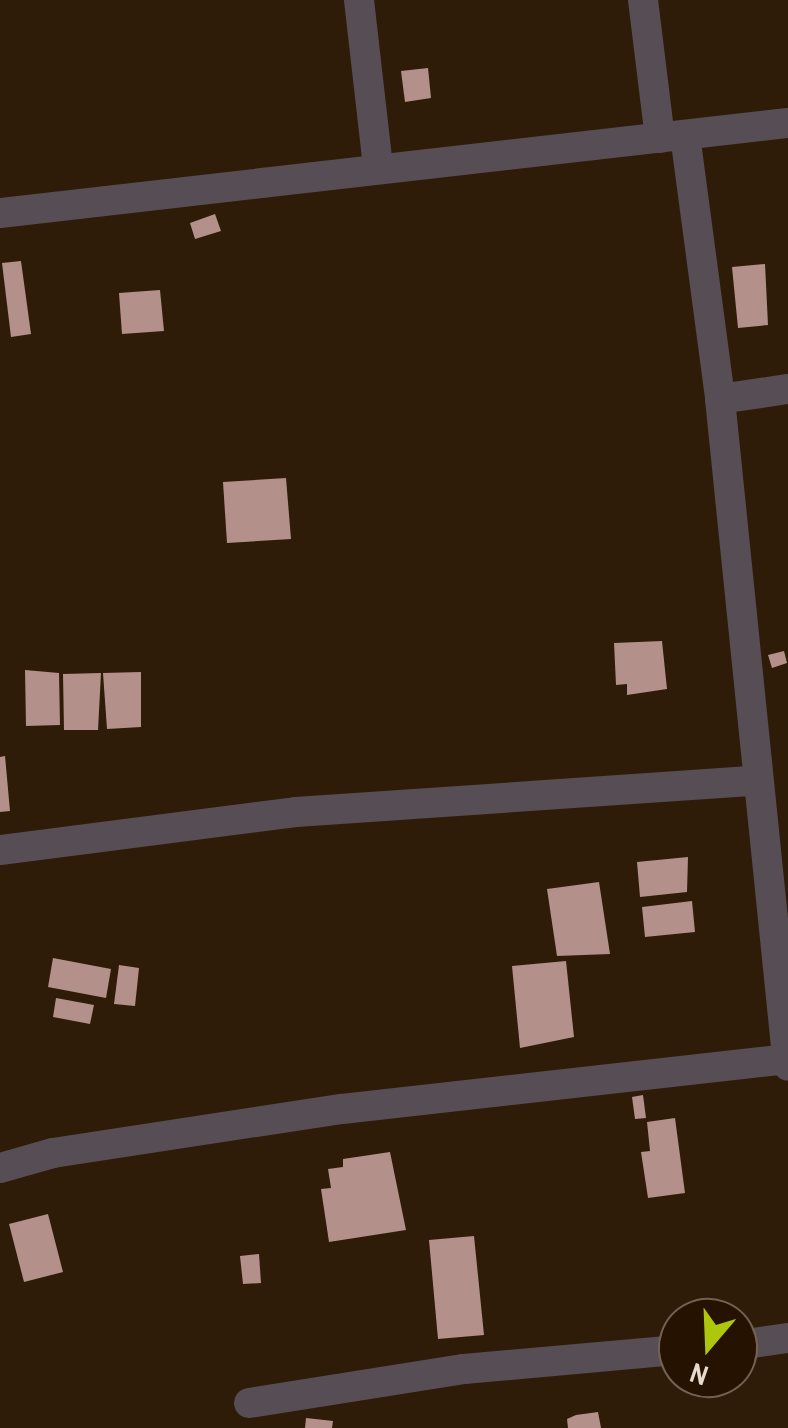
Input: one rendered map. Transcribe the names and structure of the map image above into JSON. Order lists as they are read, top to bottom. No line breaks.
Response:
{"north":"bottom"}
